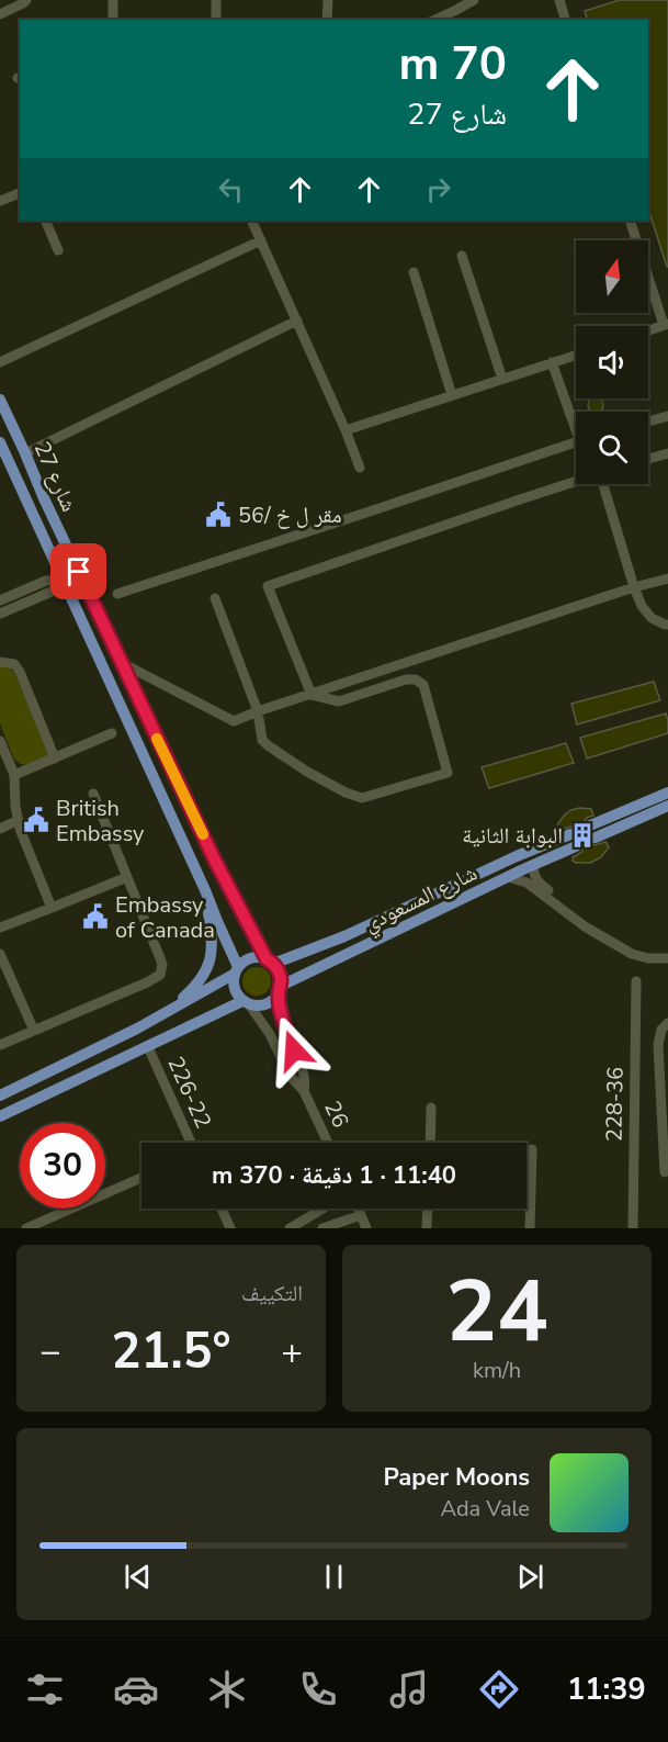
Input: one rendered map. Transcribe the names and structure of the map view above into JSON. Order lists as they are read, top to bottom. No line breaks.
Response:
{"streets":{"main road":["شارع 27","شارع المسعودي"],"street":["226-22","228-36","26"]},"crossings":[["شارع 27","شارع المسعودي"]],"places":{"public building":["مقر ل خ /56","British Embassy","Embassy of Canada"],"building":["البوابة الثانية"]},"north":"top","page":{"turn":["70 m","شارع 27"],"limit":"30","trip":"11:40 · 1 دقيقة · 370 m","tile":[["24","km/h"],"التكييف"],"heat":["−","21.5°","+"],"song":["Paper Moons","Ada Vale"],"tabs":"11:39"}}
